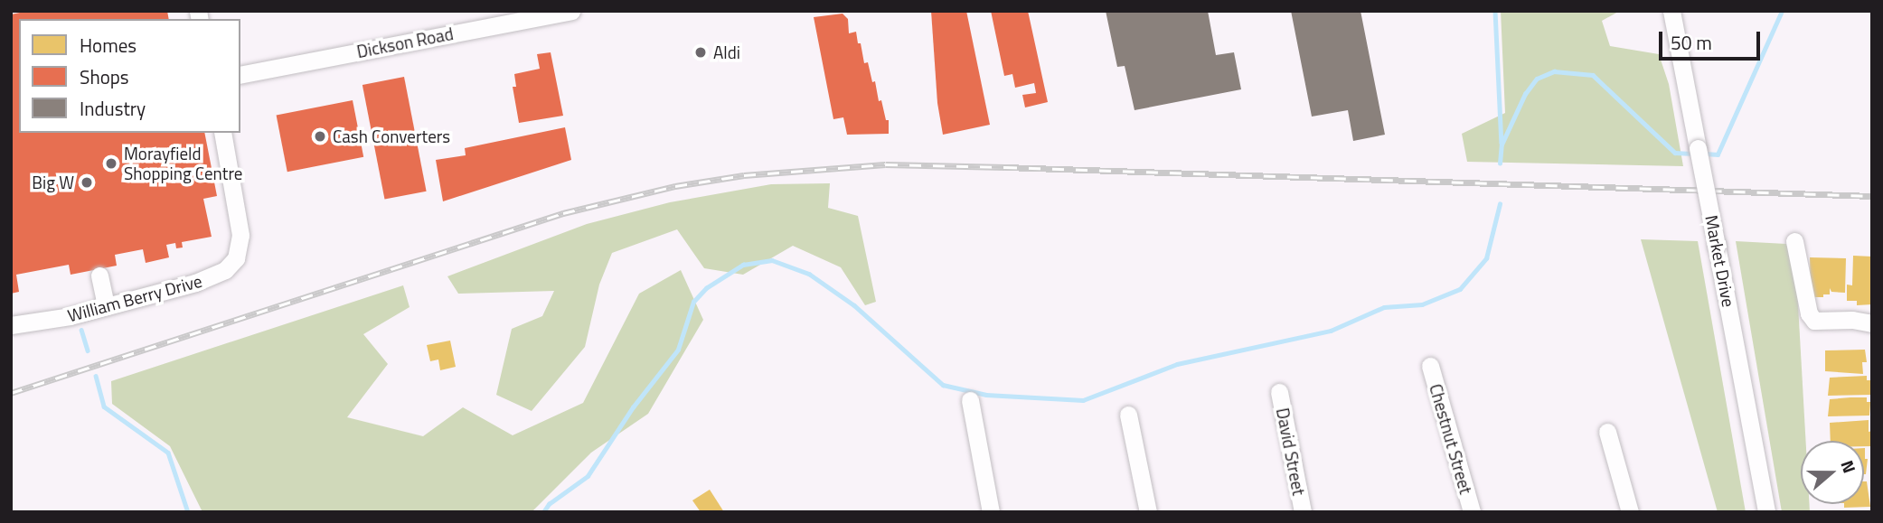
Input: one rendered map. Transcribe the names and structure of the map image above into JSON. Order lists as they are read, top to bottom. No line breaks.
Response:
{"streets":{"street":["Dickson Road","Market Drive","William Berry Drive","Chestnut Street","David Street"]},"places":["Aldi","Cash Converters","Morayfield Shopping Centre","Big W"],"legend":["Homes","Shops","Industry"],"scale_bar":"50 m","north":"right"}
